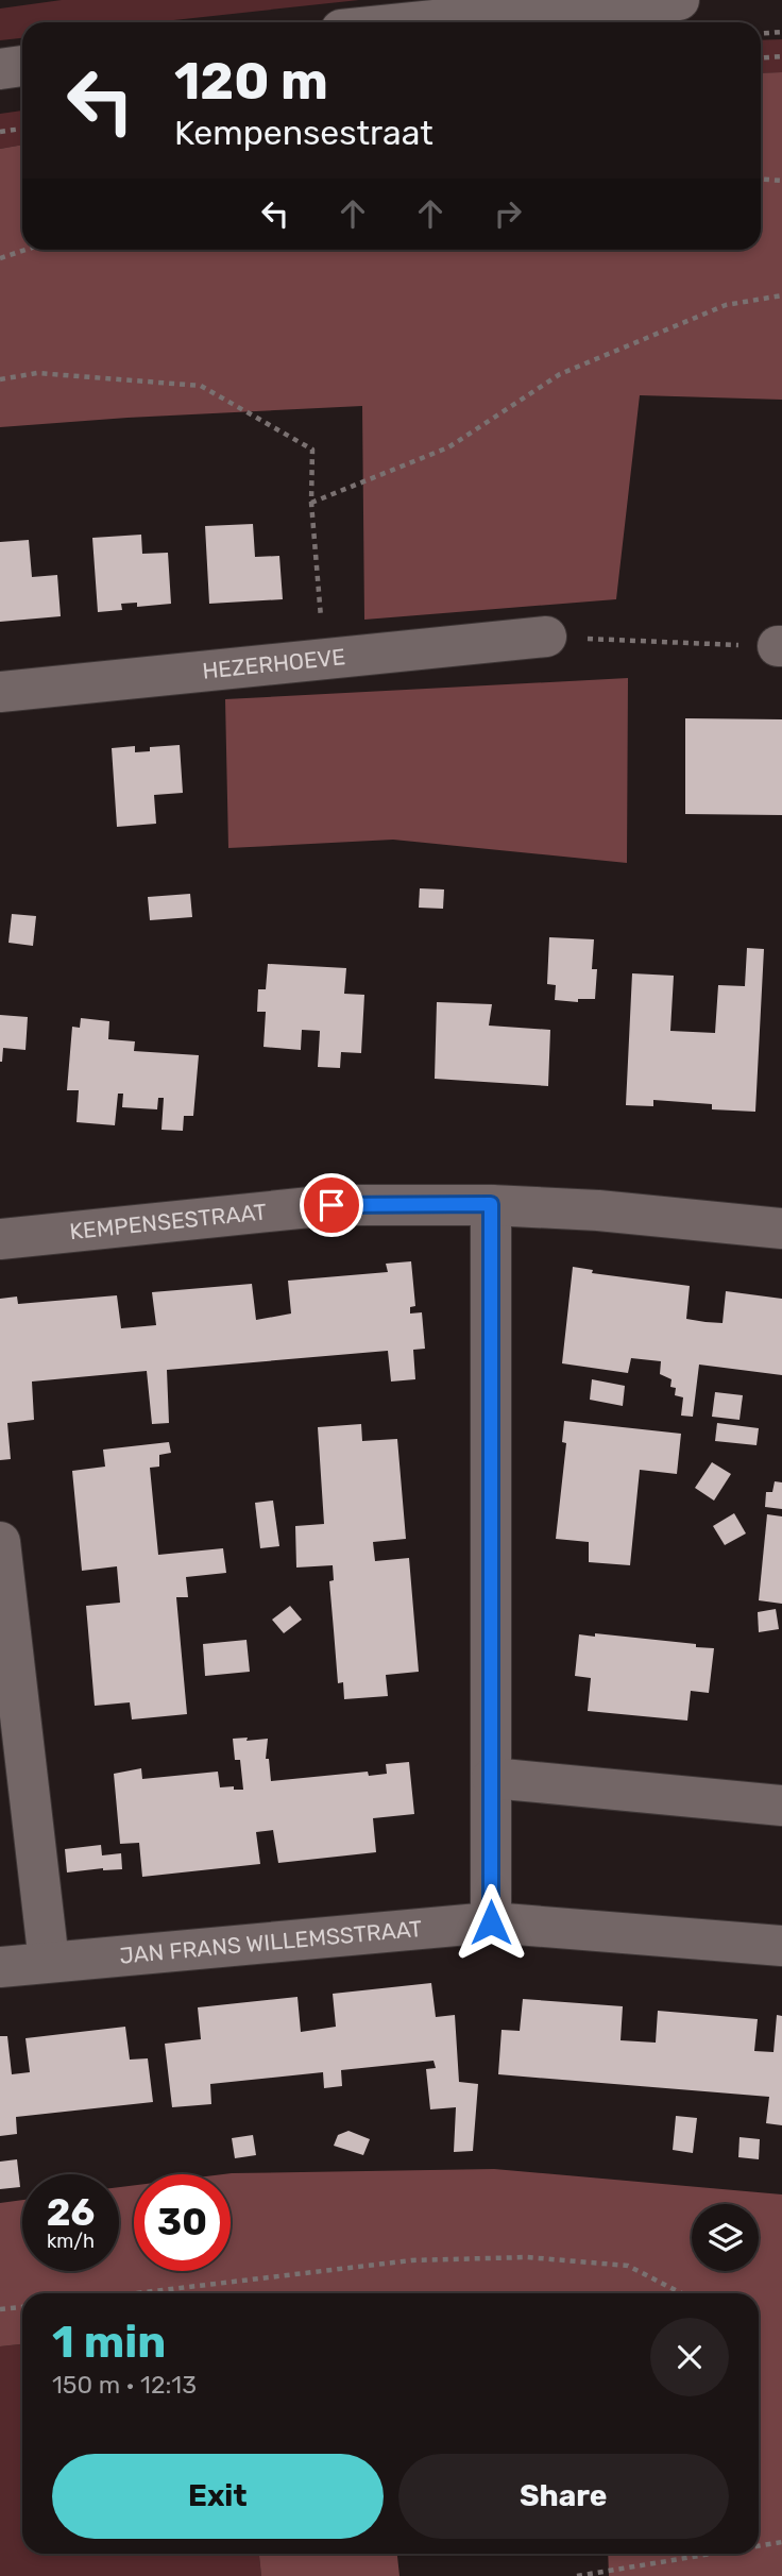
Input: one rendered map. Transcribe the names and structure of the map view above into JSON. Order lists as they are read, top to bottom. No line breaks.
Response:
{"streets":{"street":["HEZERHOEVE","KEMPENSESTRAAT","JAN FRANS WILLEMSSTRAAT"]},"page":{"turn":["120 m","Kempensestraat"],"speed":"26 km/h","limit":"30","heading":["1 min","150 m · 12:13"],"buttons":["Exit","Share"]}}
